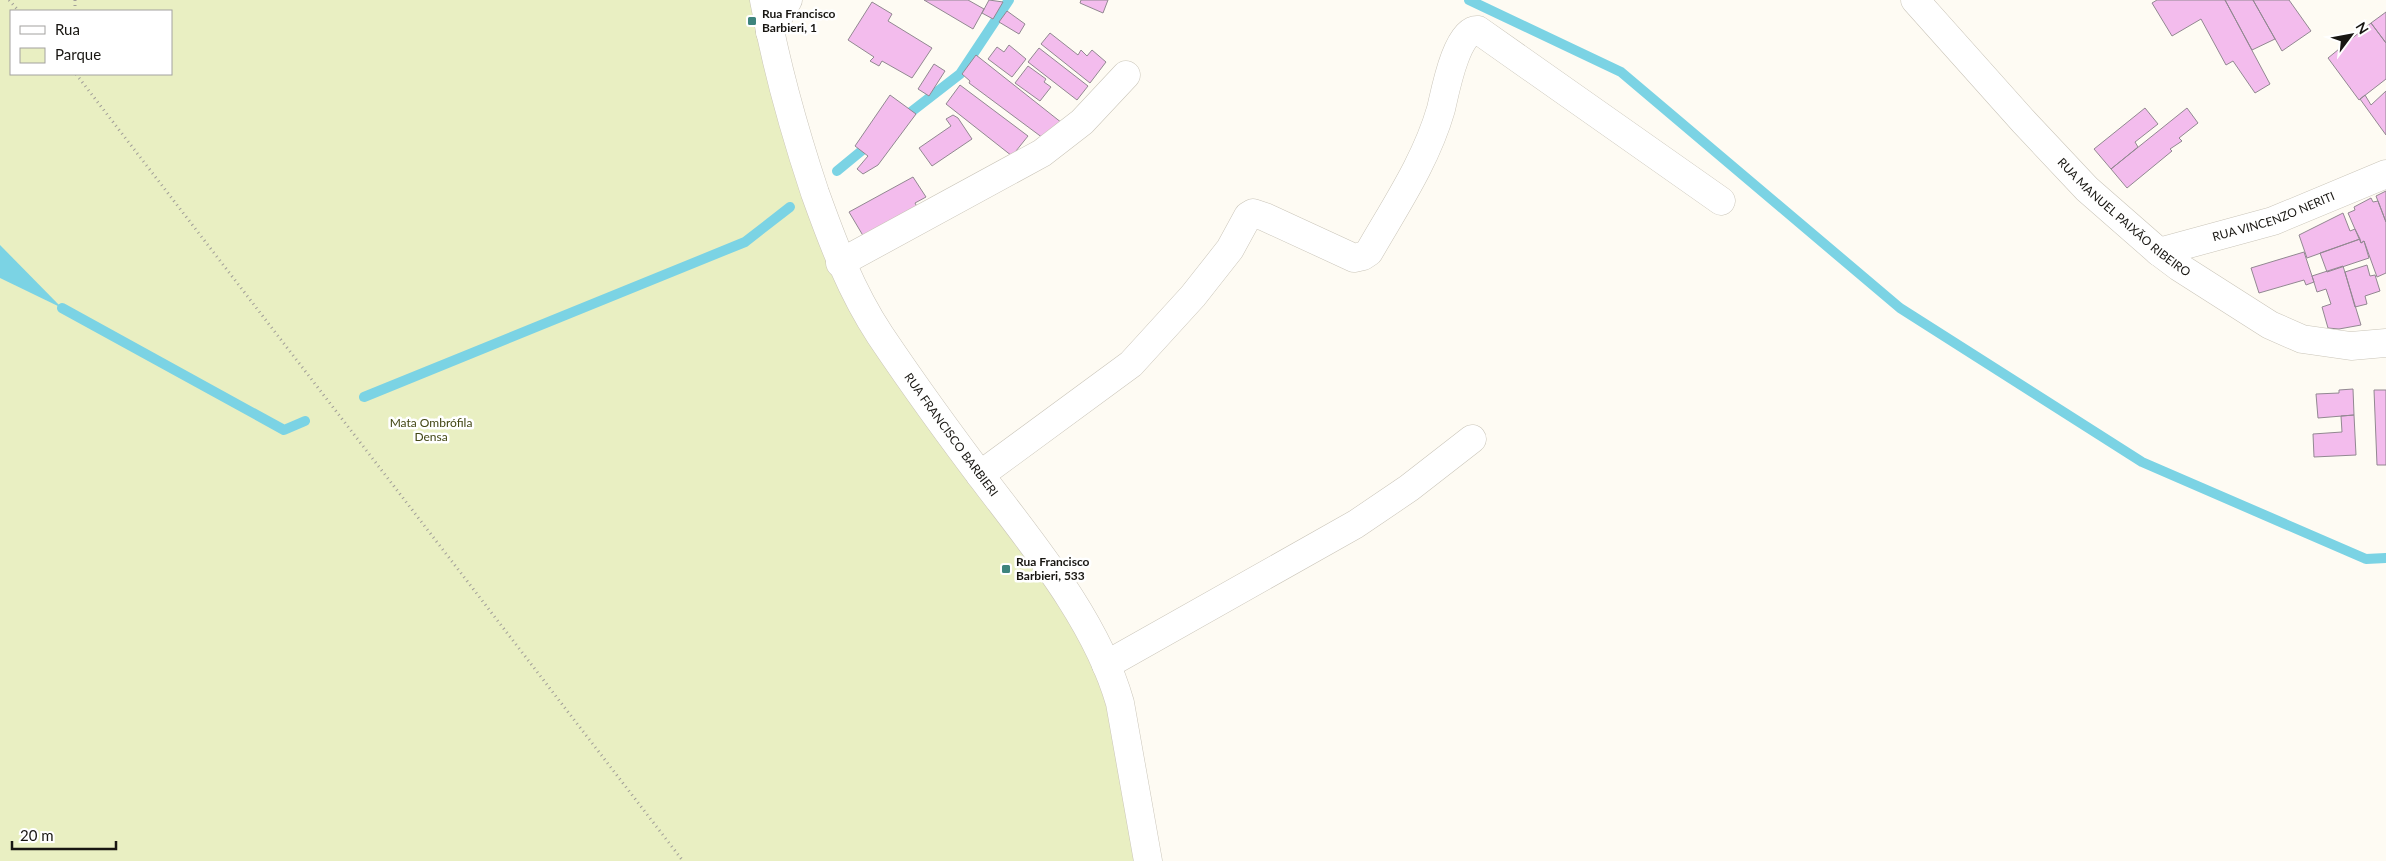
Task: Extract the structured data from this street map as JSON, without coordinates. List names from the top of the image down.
{
  "streets": {
    "street": ["RUA MANUEL PAIXÃO RIBEIRO", "RUA VINCENZO NERITI", "RUA FRANCISCO BARBIERI"]
  },
  "crossings": [
    ["RUA MANUEL PAIXÃO RIBEIRO", "RUA VINCENZO NERITI"]
  ],
  "parks": ["Mata Ombrófila Densa"],
  "places": {
    "transit": ["Rua Francisco Barbieri, 1", "Rua Francisco Barbieri, 533"]
  },
  "legend": ["Rua", "Parque"],
  "scale_bar": "20 m",
  "north": "top right"
}
